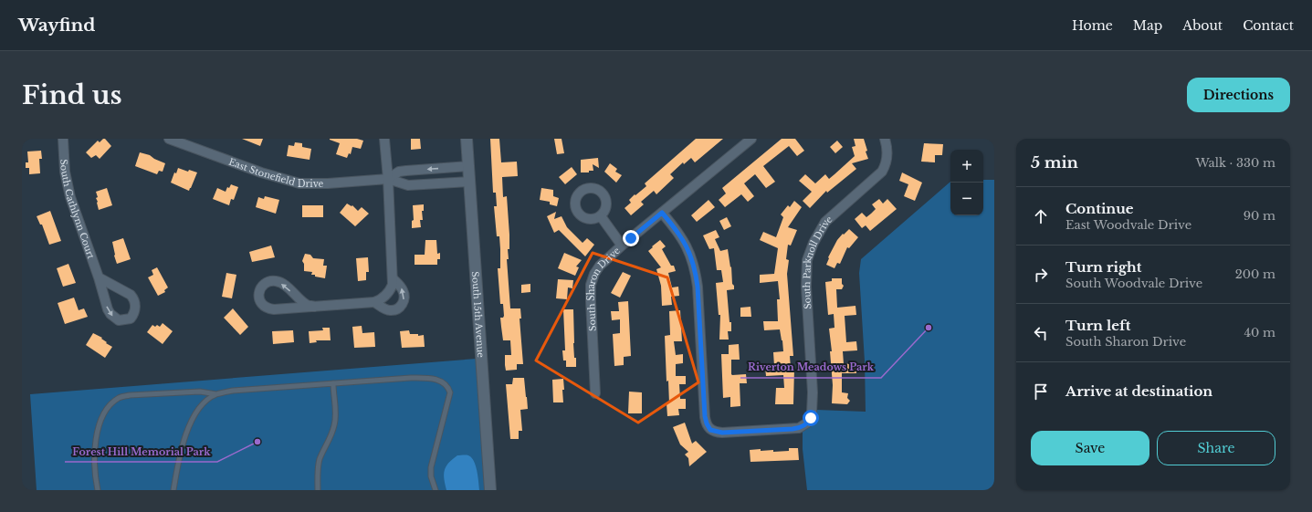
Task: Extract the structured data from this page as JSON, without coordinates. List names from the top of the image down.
{
  "streets": {
    "street": [
      "East Stonefield Drive",
      "South Cathlynn Court",
      "South Parknoll Drive",
      "South Sharon Drive",
      "South 15th Avenue"
    ]
  },
  "crossings": [
    ["East Stonefield Drive", "South 15th Avenue"],
    ["South Parknoll Drive", "South Sharon Drive"]
  ],
  "places": ["Riverton Meadows Park", "Forest Hill Memorial Park"],
  "page": {
    "header": "Wayfind",
    "nav": [
      "Home",
      "Map",
      "About",
      "Contact"
    ],
    "buttons": [
      "Directions",
      ["Save", "Share"]
    ],
    "title": "Find us",
    "heading": ["5 min", "Walk · 330 m"],
    "map_buttons": ["+", "−"],
    "list": [
      ["Continue", "East Woodvale Drive", "90 m"],
      ["Turn right", "South Woodvale Drive", "200 m"],
      ["Turn left", "South Sharon Drive", "40 m"],
      "Arrive at destination"
    ]
  }
}
